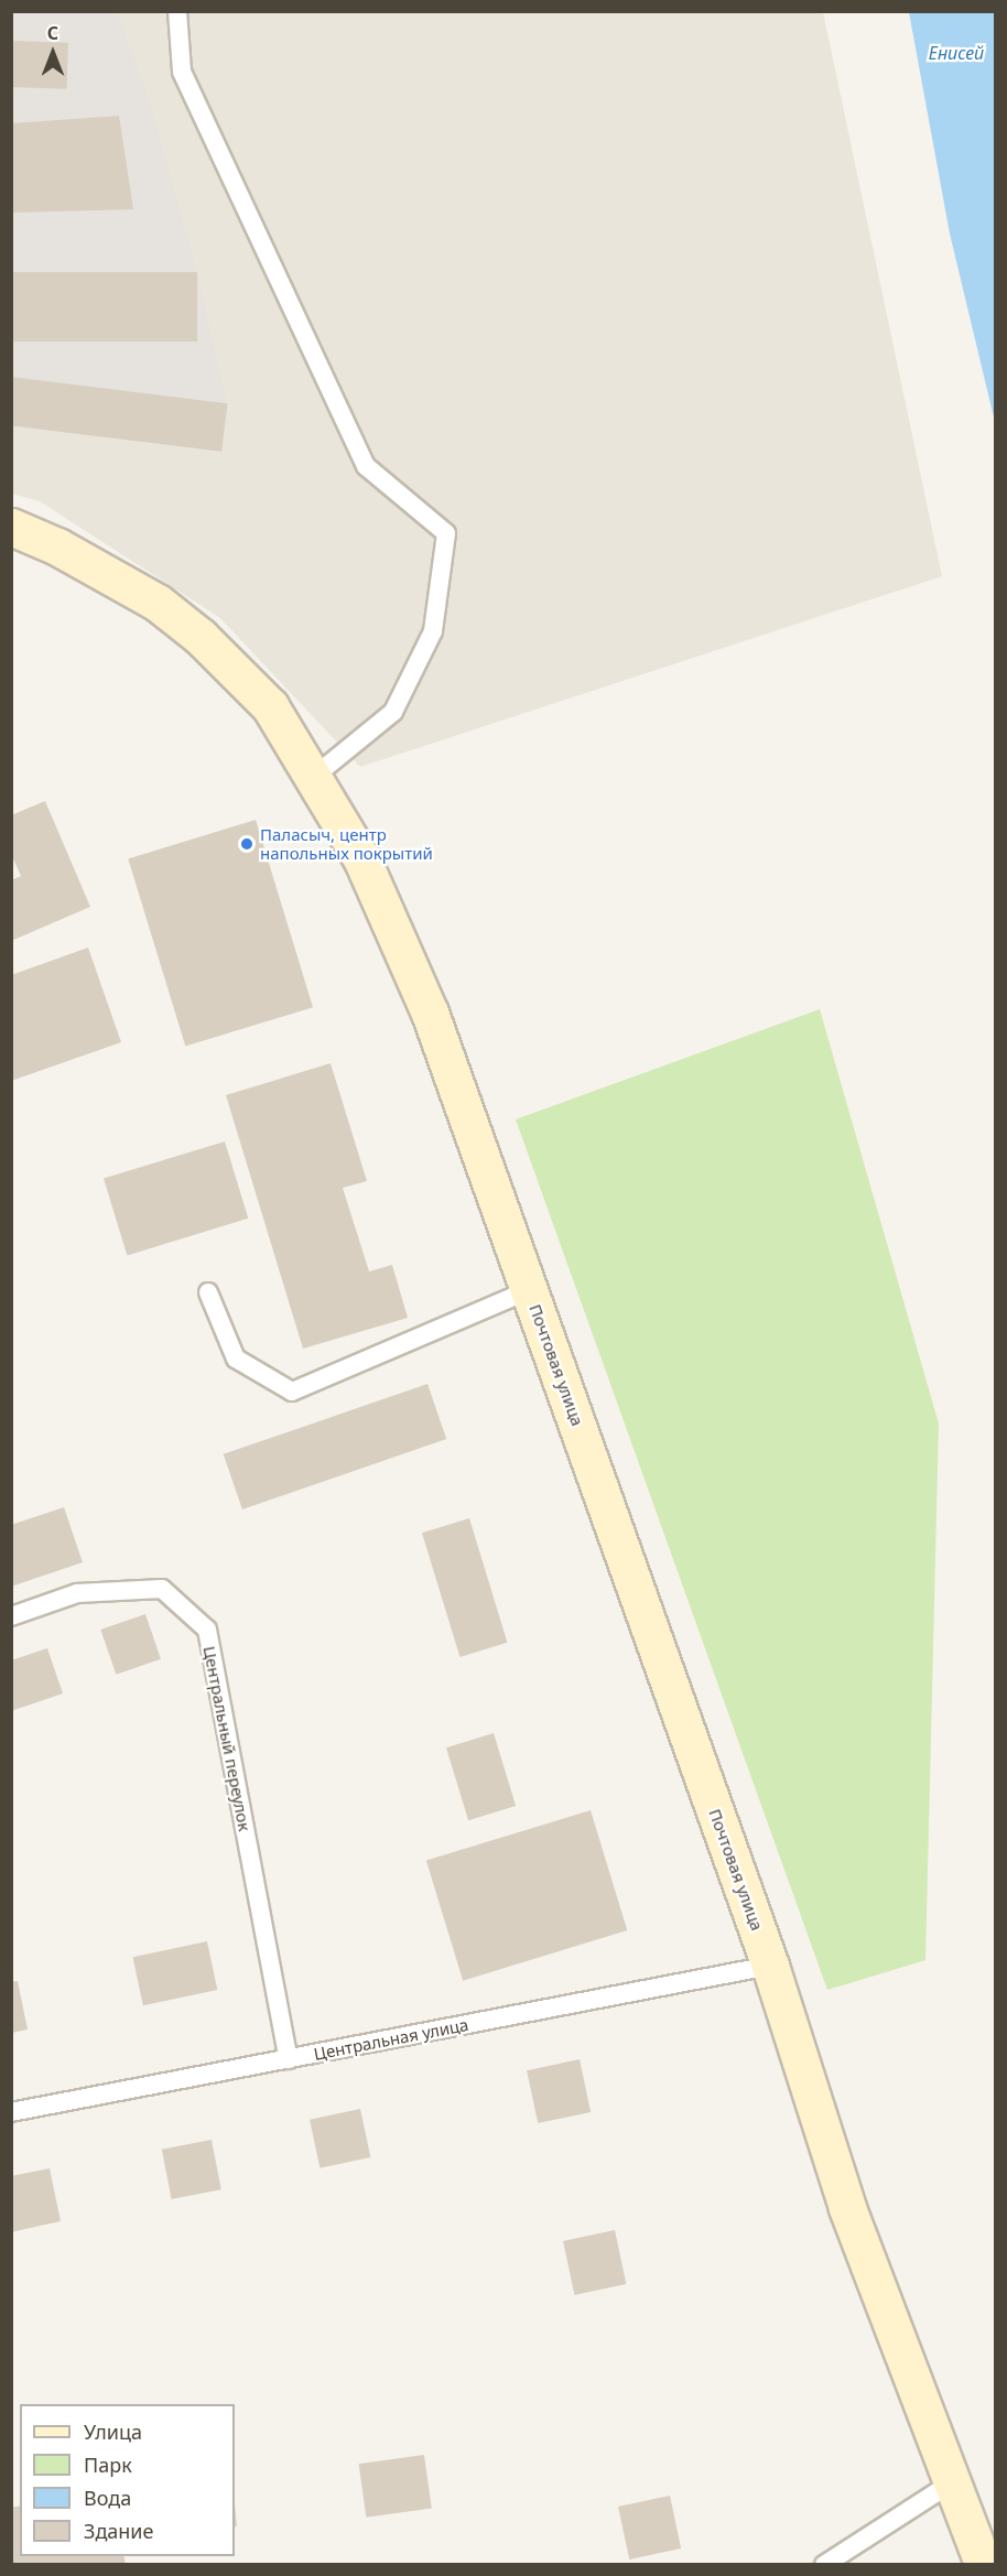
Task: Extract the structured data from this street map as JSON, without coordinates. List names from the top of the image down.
{
  "streets": {
    "main road": ["Почтовая улица"],
    "lane": ["Центральный переулок", "Центральная улица"]
  },
  "crossings": [
    ["Почтовая улица", "Центральная улица"],
    ["Центральный переулок", "Центральная улица"]
  ],
  "water": ["Енисей"],
  "places": ["Паласыч, центр напольных покрытий"],
  "legend": [
    "Улица",
    "Парк",
    "Вода",
    "Здание"
  ],
  "north": "top"
}
